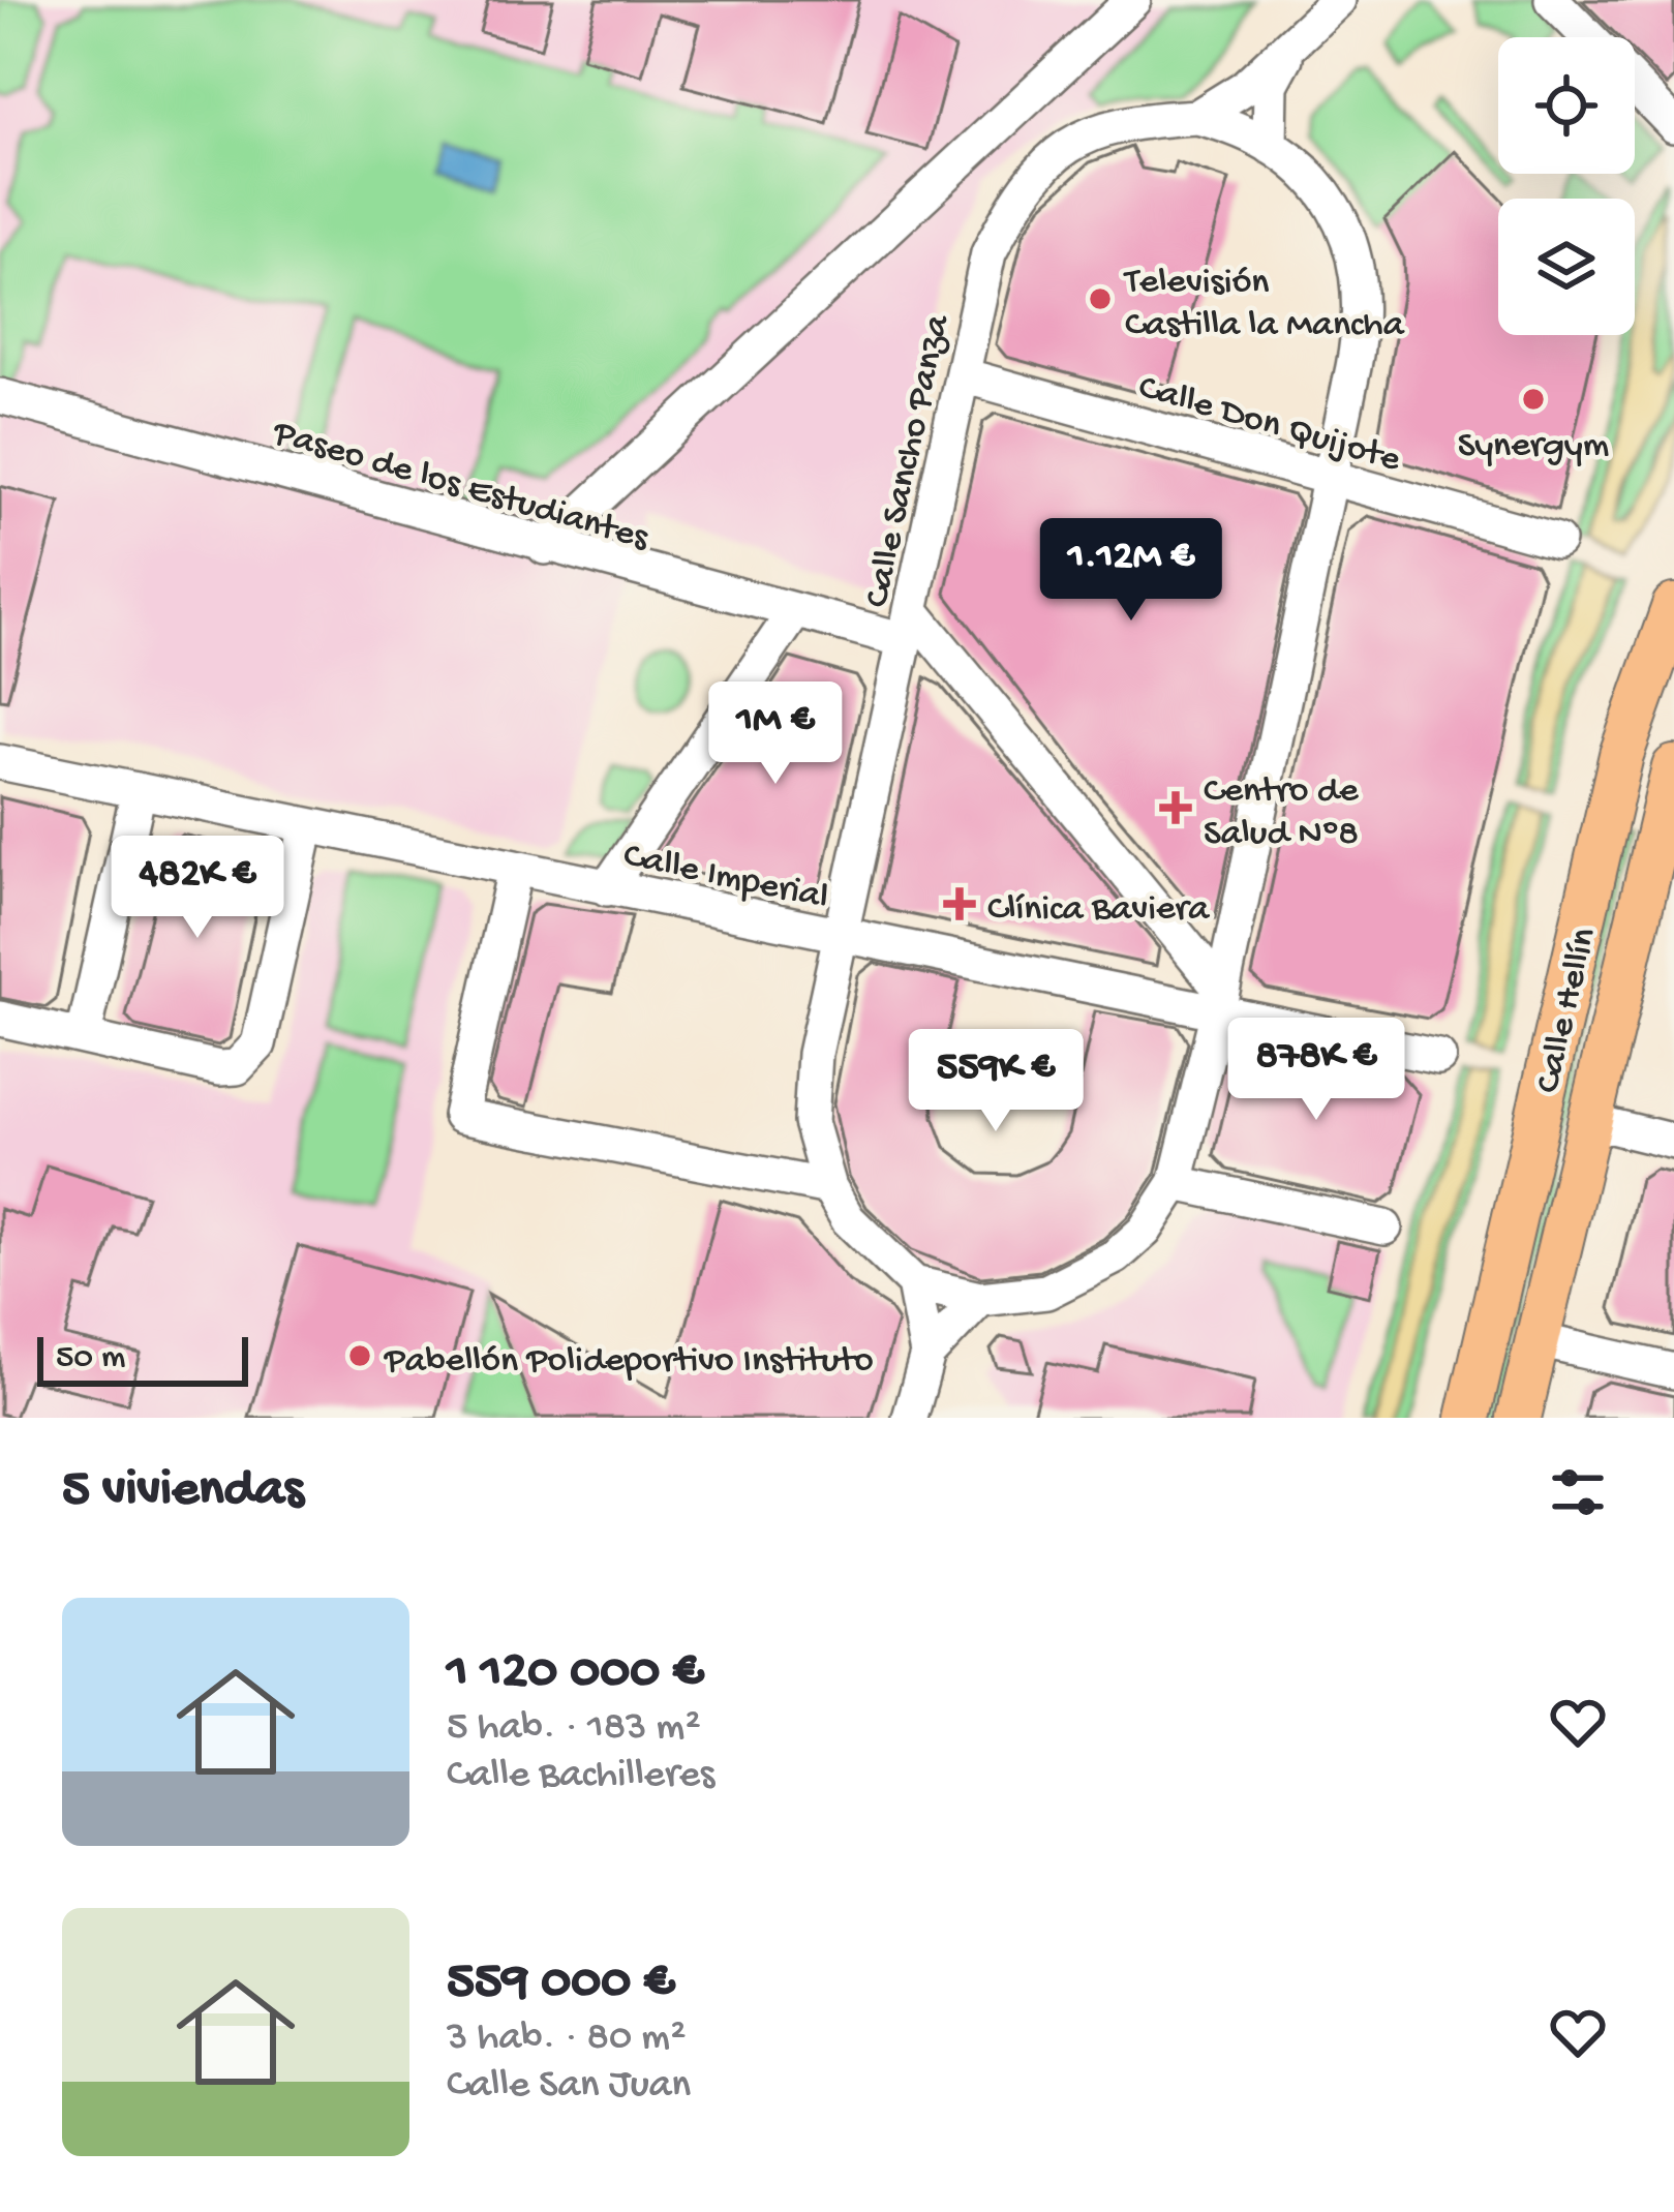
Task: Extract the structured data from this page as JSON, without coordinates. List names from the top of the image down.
{
  "streets": {
    "main road": ["Calle Hellín"],
    "street": [
      "Calle Don Quijote",
      "Calle Sancho Panza",
      "Paseo de los Estudiantes",
      "Calle Imperial"
    ]
  },
  "crossings": [
    ["Calle Don Quijote", "Calle Sancho Panza"],
    ["Calle Sancho Panza", "Paseo de los Estudiantes"],
    ["Calle Sancho Panza", "Calle Imperial"]
  ],
  "places": {
    "other": ["Televisión Castilla la Mancha", "Synergym", "Pabellón Polideportivo Instituto"],
    "health": ["Centro de Salud Nº8", "Clínica Baviera"]
  },
  "scale_bar": "50 m",
  "page": {
    "price": [
      "1.12M €",
      "1M €",
      "482K €",
      "878K €",
      "559K €"
    ],
    "scale": "50 m",
    "heading": "5 viviendas",
    "list": [
      {
        "name": "1 120 000 €",
        "note": "5 hab. · 183 m² · Calle Bachilleres"
      },
      {
        "name": "559 000 €",
        "note": "3 hab. · 80 m² · Calle San Juan"
      }
    ]
  }
}
